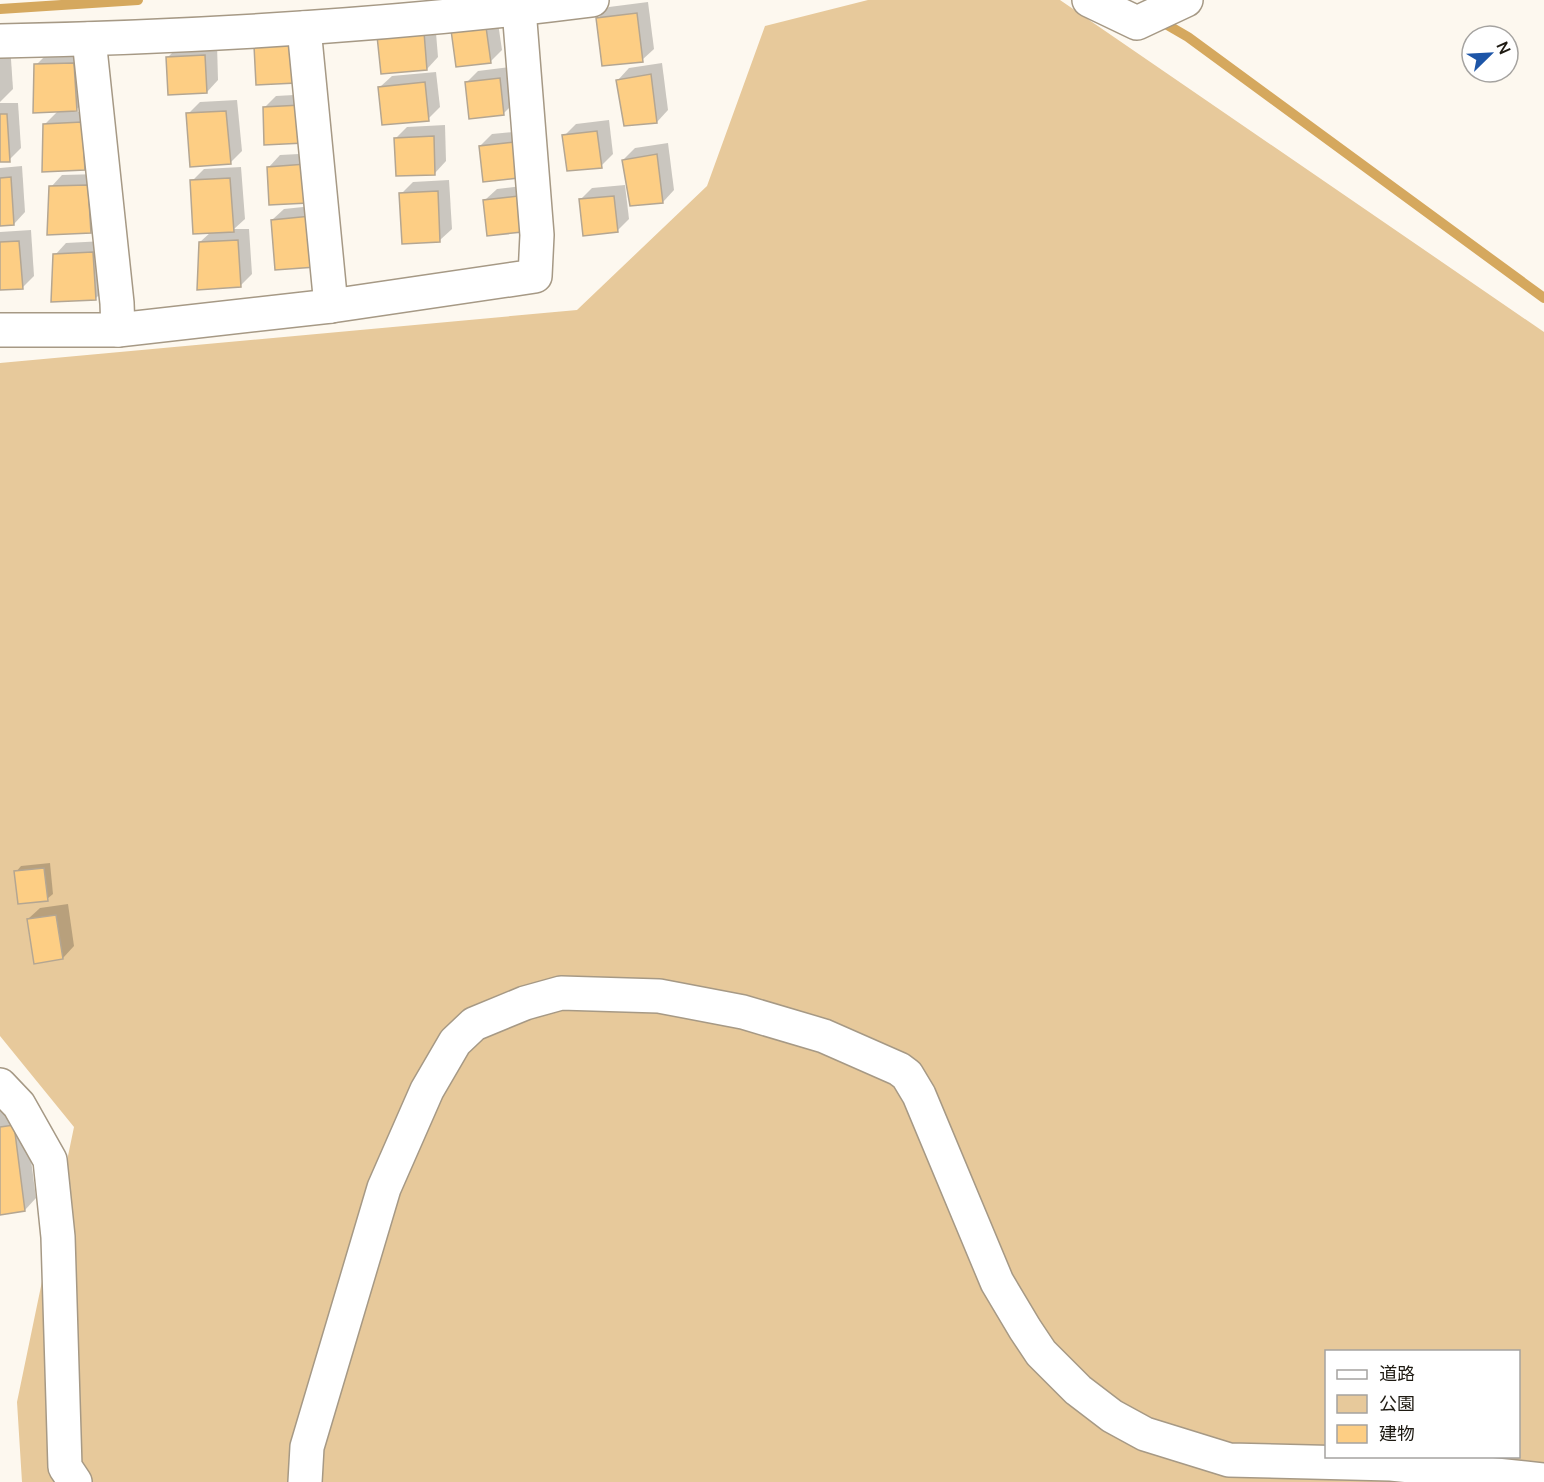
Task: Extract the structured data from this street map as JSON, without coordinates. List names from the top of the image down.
{
  "legend": ["道路", "公園", "建物"],
  "north": "top right"
}
